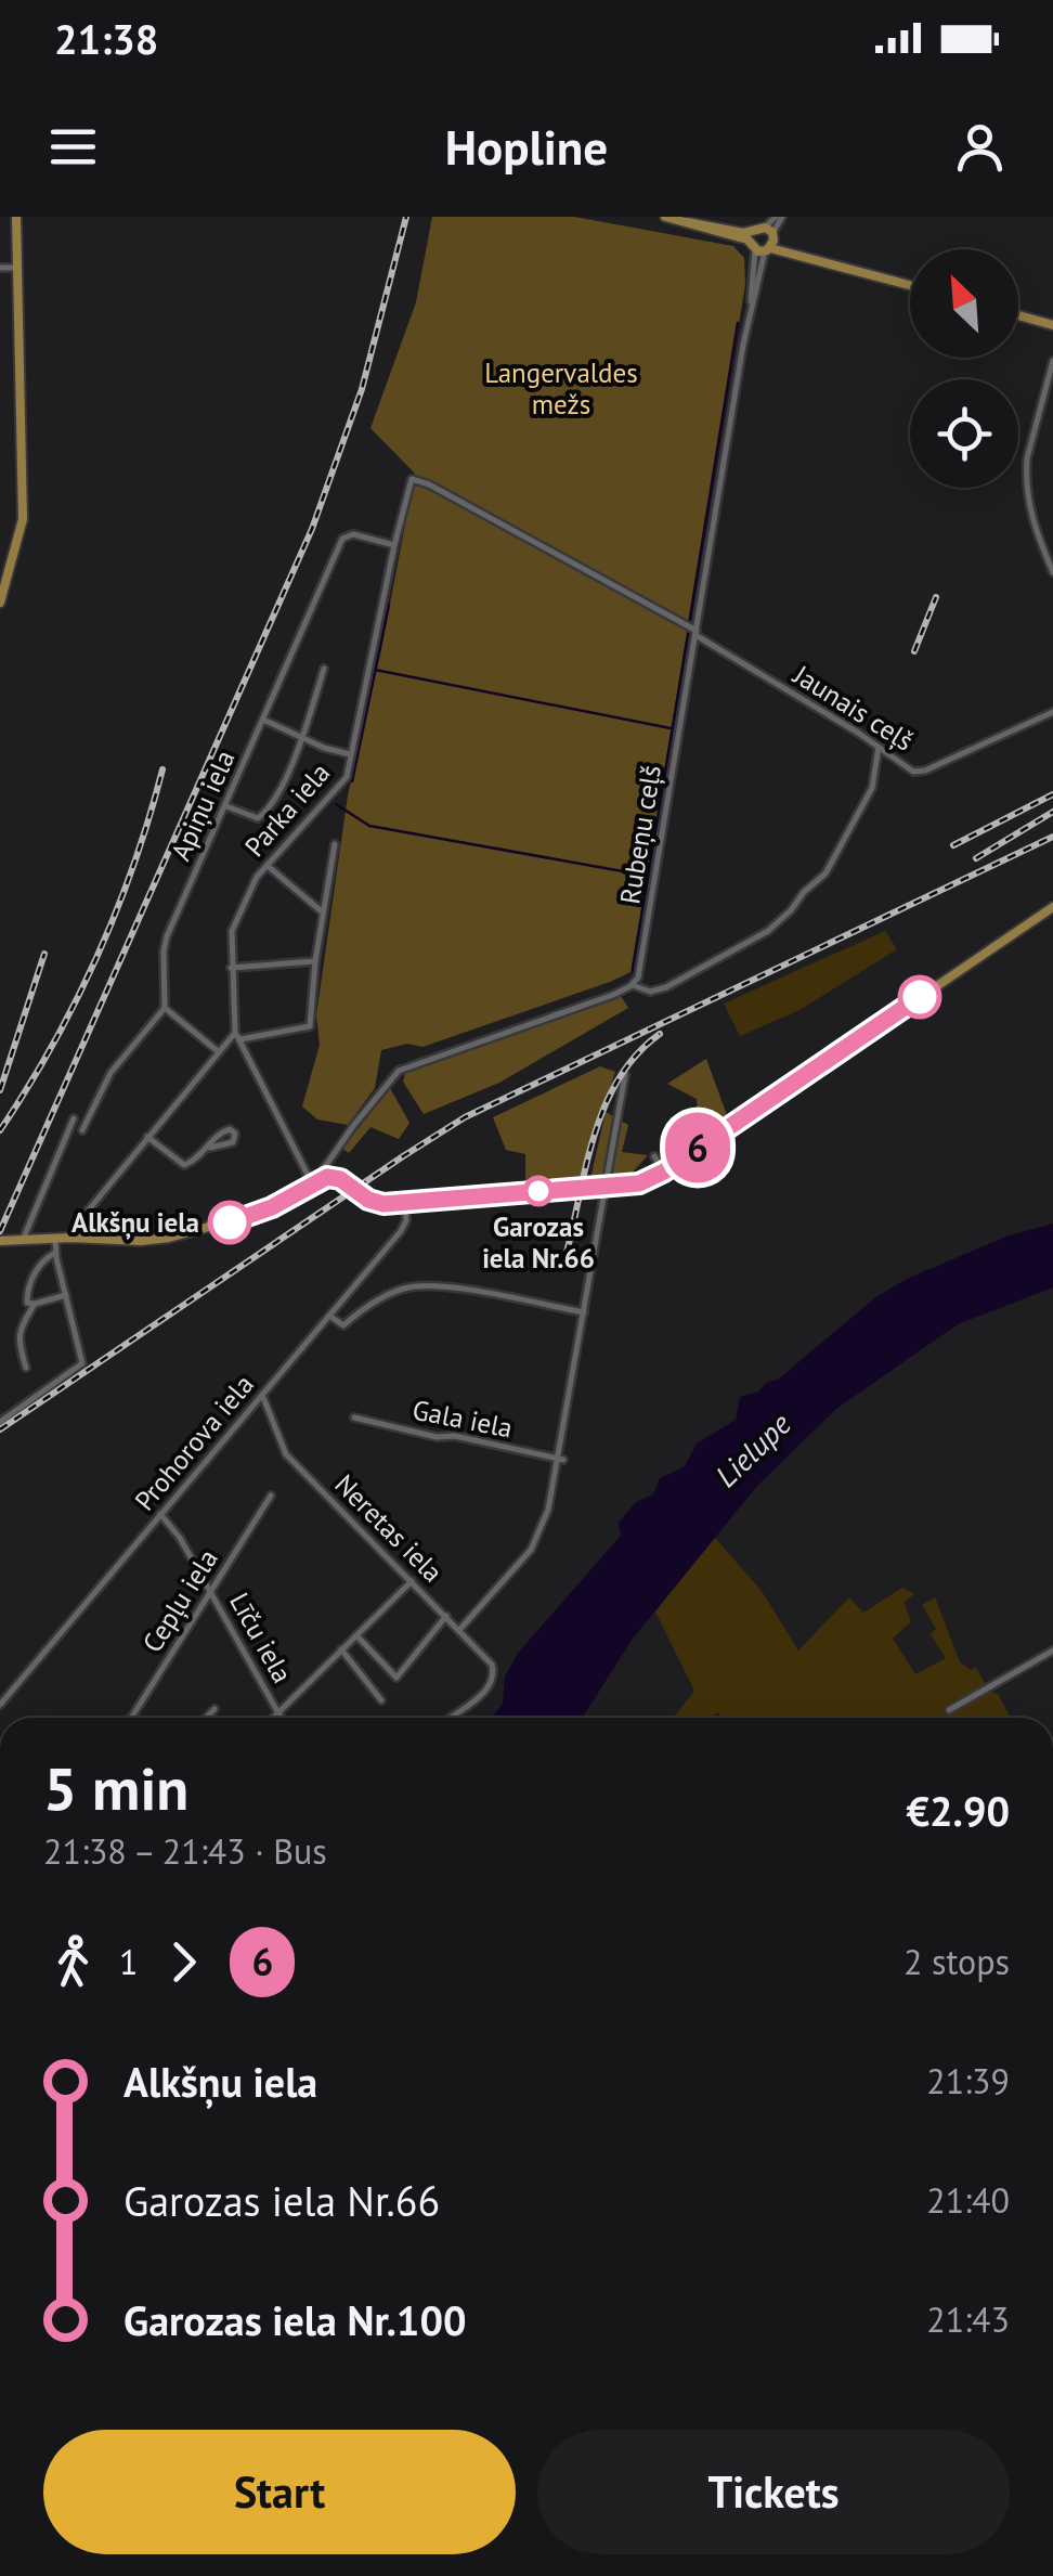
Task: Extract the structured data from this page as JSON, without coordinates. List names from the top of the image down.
{
  "streets": {
    "street": [
      "Jaunais ceļš",
      "Apiņu iela",
      "Parka iela",
      "Rubeņu ceļš",
      "Gala iela",
      "Prohorova iela",
      "Neretas iela",
      "Cepļu iela",
      "Līču iela"
    ]
  },
  "crossings": [
    ["Jaunais ceļš", "Parka iela"],
    ["Jaunais ceļš", "Rubeņu ceļš"],
    ["Apiņu iela", "Parka iela"],
    ["Prohorova iela", "Neretas iela"],
    ["Prohorova iela", "Līču iela"],
    ["Cepļu iela", "Līču iela"]
  ],
  "water": ["Lielupe"],
  "parks": ["Langervaldes mežs"],
  "places": ["Garozas iela Nr.66", "Alkšņu iela"],
  "lines": ["bus line 6"],
  "north": "top left",
  "page": {
    "status": "21:38",
    "header": "Hopline",
    "on_map": "6",
    "heading": ["5 min", "21:38 – 21:43 · Bus", "€2.90"],
    "legs": ["1", "6", "2 stops"],
    "list": [
      {
        "name": "Alkšņu iela",
        "value": "21:39"
      },
      {
        "name": "Garozas iela Nr.66",
        "value": "21:40"
      },
      {
        "name": "Garozas iela Nr.100",
        "value": "21:43"
      }
    ],
    "buttons": ["Start", "Tickets"]
  }
}
